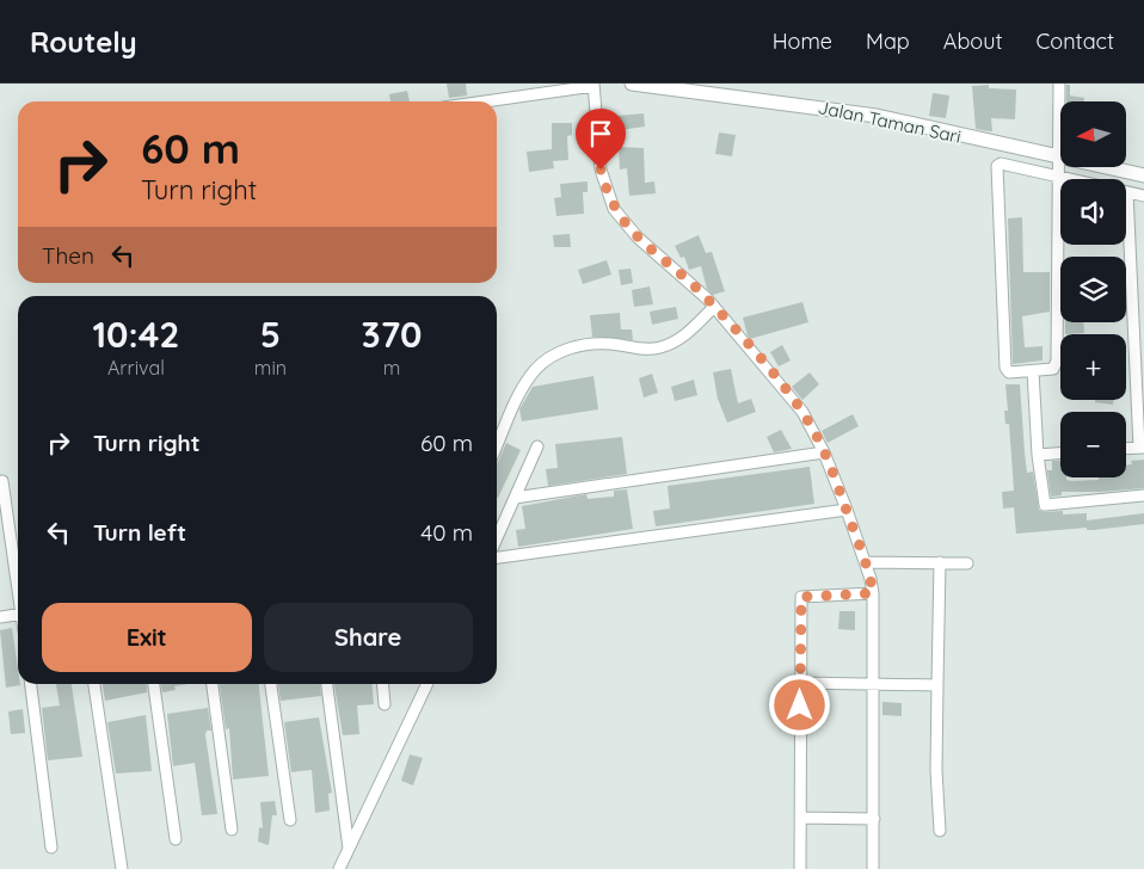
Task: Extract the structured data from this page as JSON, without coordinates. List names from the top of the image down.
{
  "streets": {
    "street": ["Jalan Taman Sari"]
  },
  "north": "left",
  "page": {
    "header": "Routely",
    "nav": [
      "Home",
      "Map",
      "About",
      "Contact"
    ],
    "map_buttons": ["+", "−"],
    "turn": ["60 m", "Turn right"],
    "then": "Then",
    "eta": [
      "10:42",
      "Arrival",
      "5",
      "min",
      "370",
      "m"
    ],
    "list": [
      {
        "name": "Turn right",
        "value": "60 m"
      },
      {
        "name": "Turn left",
        "value": "40 m"
      }
    ],
    "buttons": ["Exit", "Share"]
  }
}
